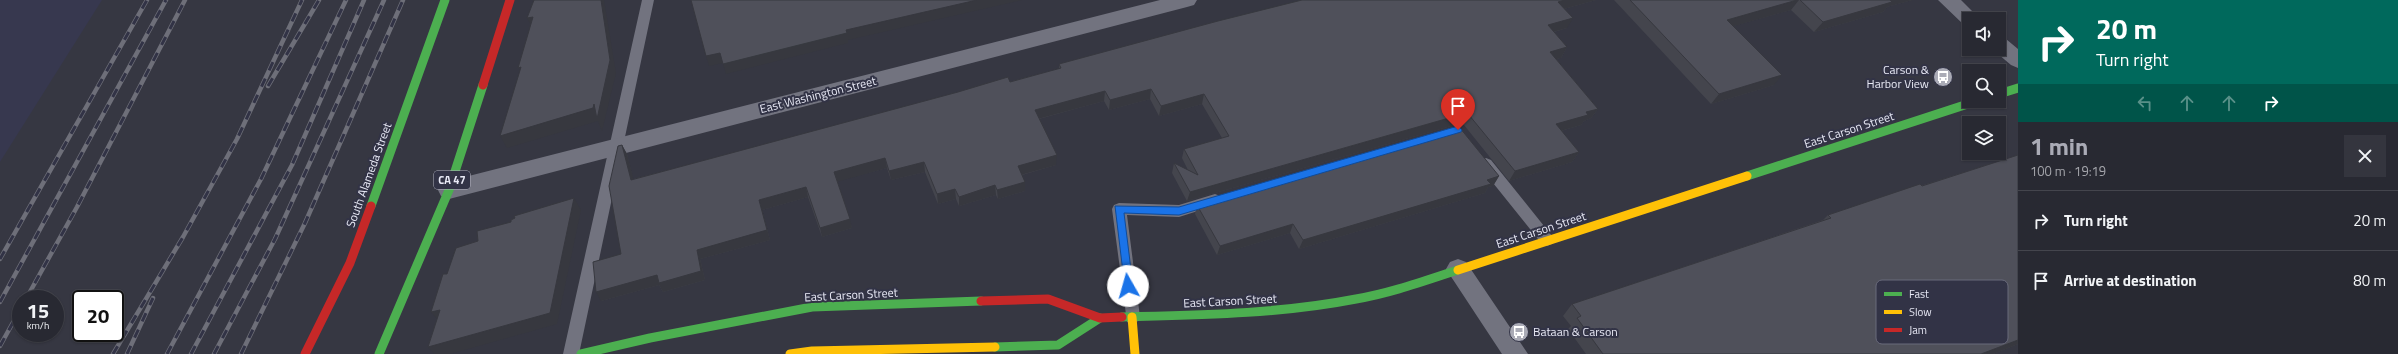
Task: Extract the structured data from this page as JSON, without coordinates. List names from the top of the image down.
{
  "streets": {
    "main road": ["East Carson Street", "South Alameda Street", "CA 47"],
    "street": ["East Washington Street"]
  },
  "crossings": [
    ["East Washington Street", "CA 47"]
  ],
  "places": {
    "bus stop": ["Carson & Harbor View", "Bataan & Carson"]
  },
  "legend": ["Fast", "Slow", "Jam"],
  "page": {
    "turn": ["20 m", "Turn right"],
    "heading": ["1 min", "100 m · 19:19"],
    "list": [
      {
        "name": "Turn right",
        "value": "20 m"
      },
      {
        "name": "Arrive at destination",
        "value": "80 m"
      }
    ],
    "speed": "15 km/h",
    "limit": "20"
  }
}
